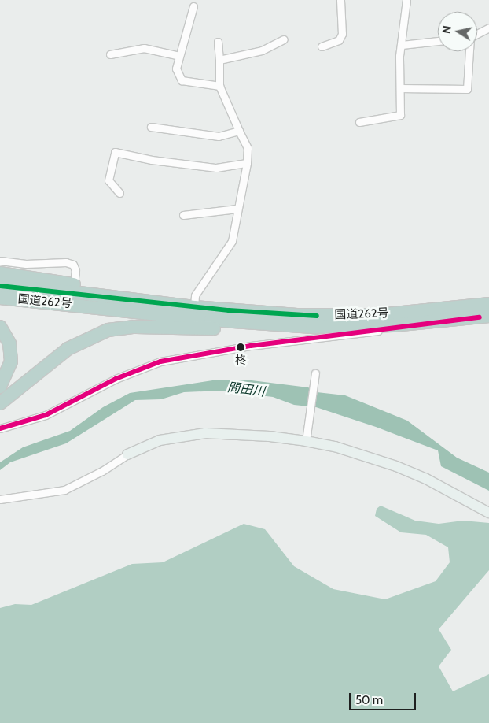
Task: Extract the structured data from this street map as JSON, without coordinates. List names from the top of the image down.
{
  "streets": {
    "highway": ["国道262号"]
  },
  "water": ["問田川"],
  "places": ["柊"],
  "scale_bar": "50 m",
  "north": "left"
}
